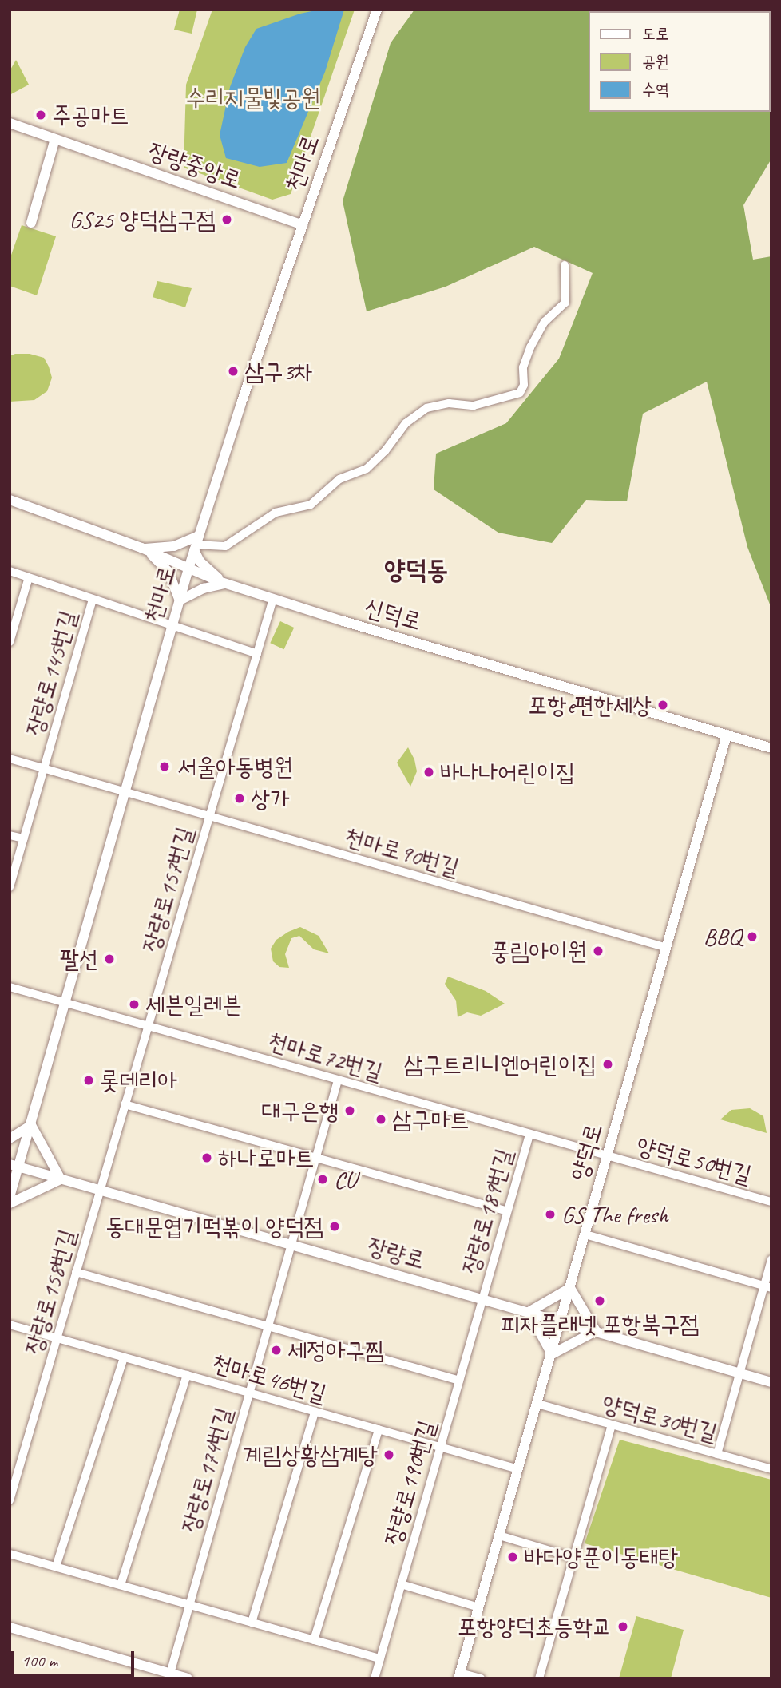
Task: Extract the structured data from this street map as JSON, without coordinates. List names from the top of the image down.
{
  "streets": {
    "street": [
      "천마로",
      "장량중앙로",
      "신덕로",
      "장량로145번길",
      "천마로90번길",
      "장량로157번길",
      "천마로72번길",
      "양덕로",
      "양덕로50번길",
      "장량로189번길",
      "장량로",
      "장량로158번길",
      "천마로46번길",
      "양덕로30번길",
      "장량로174번길",
      "장량로190번길"
    ]
  },
  "crossings": [
    ["천마로", "장량중앙로"],
    ["천마로", "신덕로"],
    ["천마로", "천마로90번길"],
    ["천마로", "천마로72번길"],
    ["천마로", "장량로"],
    ["신덕로", "장량로157번길"],
    ["신덕로", "양덕로"],
    ["장량로145번길", "천마로90번길"],
    ["천마로90번길", "장량로157번길"],
    ["천마로90번길", "양덕로"],
    ["장량로157번길", "천마로72번길"],
    ["장량로157번길", "장량로"],
    ["장량로157번길", "장량로158번길"],
    ["천마로72번길", "양덕로"],
    ["천마로72번길", "양덕로50번길"],
    ["천마로72번길", "장량로189번길"],
    ["천마로72번길", "장량로174번길"],
    ["양덕로", "양덕로50번길"],
    ["양덕로", "장량로"],
    ["양덕로", "천마로46번길"],
    ["양덕로", "양덕로30번길"],
    ["장량로189번길", "장량로"],
    ["장량로189번길", "장량로190번길"],
    ["장량로", "장량로158번길"],
    ["장량로", "장량로174번길"],
    ["장량로", "장량로190번길"],
    ["장량로158번길", "천마로46번길"],
    ["천마로46번길", "장량로174번길"],
    ["천마로46번길", "장량로190번길"]
  ],
  "districts": ["양덕동"],
  "parks": ["수리지물빛공원"],
  "places": [
    "주공마트",
    "GS25 양덕삼구점",
    "삼구3차",
    "포항e편한세상",
    "서울아동병원",
    "바나나어린이집",
    "상가",
    "BBQ",
    "풍림아이원",
    "팔선",
    "세븐일레븐",
    "삼구트리니엔어린이집",
    "롯데리아",
    "대구은행",
    "삼구마트",
    "하나로마트",
    "CU",
    "GS The fresh",
    "동대문엽기떡볶이 양덕점",
    "피자플래넷 포항북구점",
    "세정아구찜",
    "계림상황삼계탕",
    "바다양푼이동태탕",
    "포항양덕초등학교"
  ],
  "legend": ["도로", "공원", "수역"],
  "scale_bar": "100 m"
}
